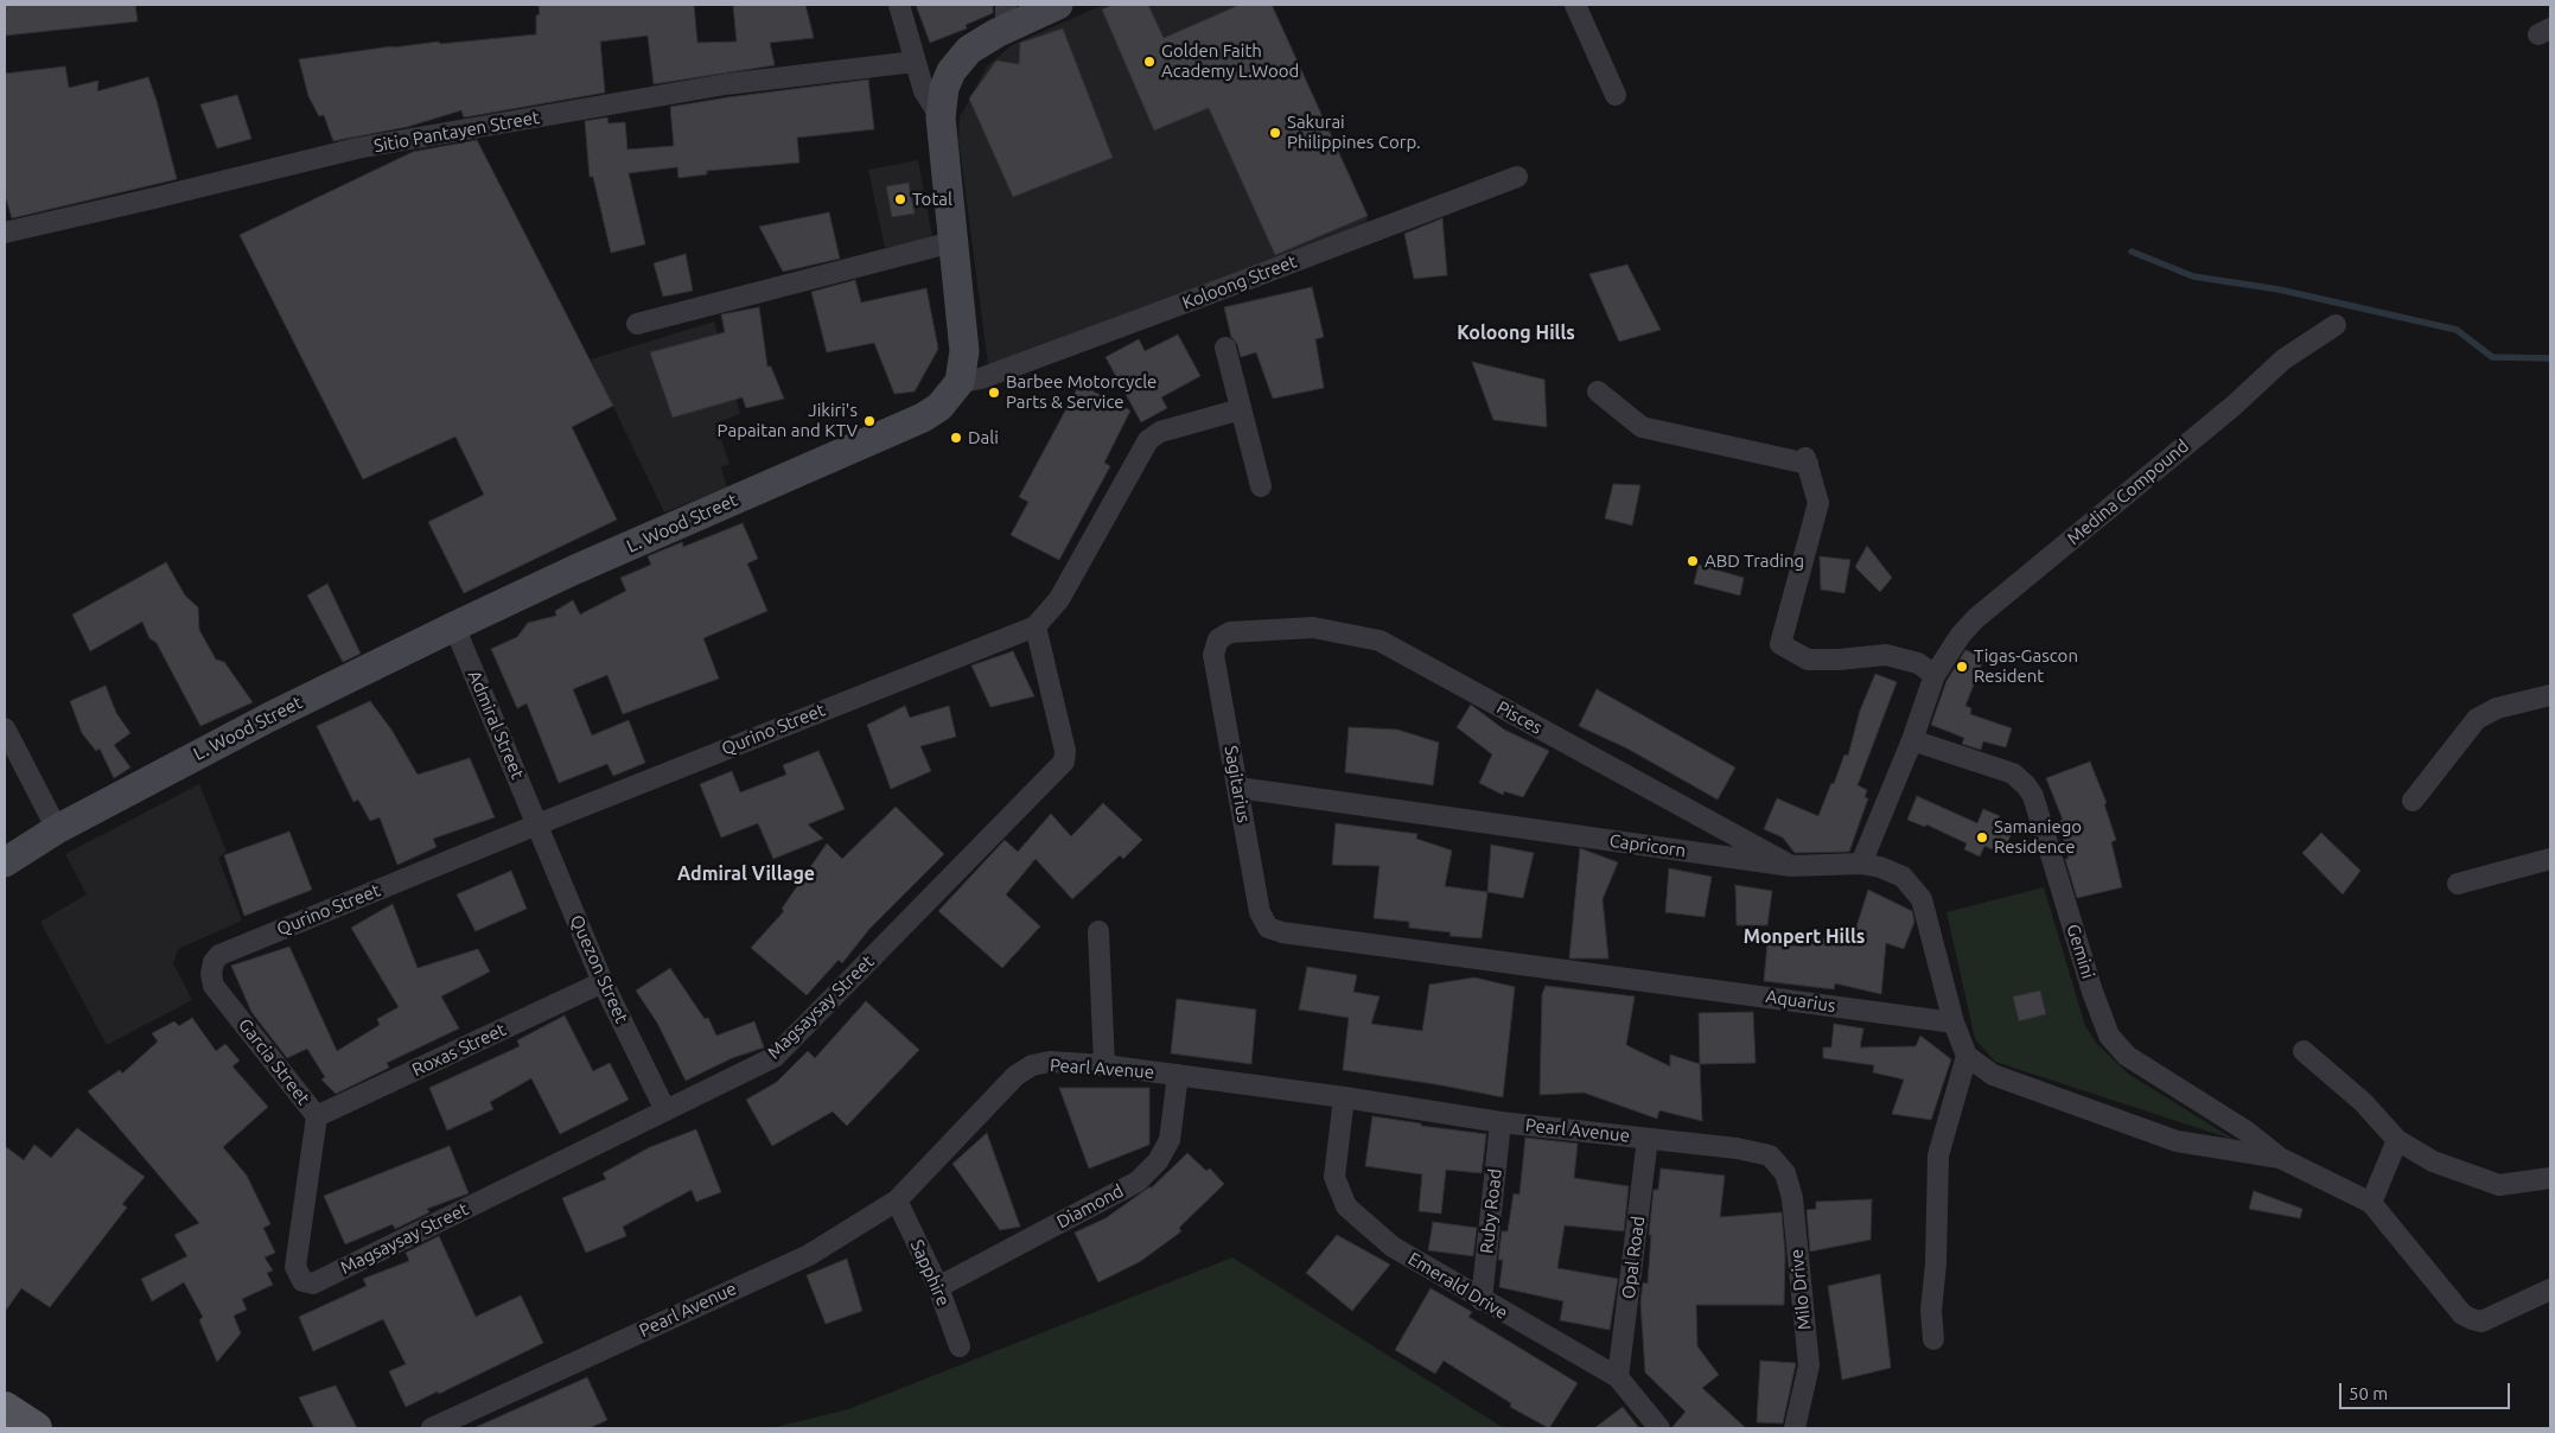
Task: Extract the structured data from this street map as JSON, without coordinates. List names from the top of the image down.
{
  "streets": {
    "main road": ["L. Wood Street"],
    "street": [
      "Sitio Pantayen Street",
      "Koloong Street",
      "Medina Compound",
      "Pisces",
      "Admiral Street",
      "Qurino Street",
      "Sagitarius",
      "Capricorn",
      "Gemini",
      "Quezon Street",
      "Aquarius",
      "Magsaysay Street",
      "Roxas Street",
      "Garcia Street",
      "Pearl Avenue",
      "Diamond",
      "Ruby Road",
      "Opal Road",
      "Sapphire",
      "Emerald Drive",
      "Milo Drive"
    ]
  },
  "crossings": [
    ["Koloong Street", "L. Wood Street"],
    ["L. Wood Street", "Admiral Street"],
    ["Pisces", "Sagitarius"],
    ["Pisces", "Capricorn"],
    ["Admiral Street", "Qurino Street"],
    ["Admiral Street", "Quezon Street"],
    ["Qurino Street", "Quezon Street"],
    ["Qurino Street", "Magsaysay Street"],
    ["Qurino Street", "Garcia Street"],
    ["Sagitarius", "Capricorn"],
    ["Sagitarius", "Aquarius"],
    ["Capricorn", "Aquarius"],
    ["Quezon Street", "Magsaysay Street"],
    ["Quezon Street", "Roxas Street"],
    ["Magsaysay Street", "Garcia Street"],
    ["Roxas Street", "Garcia Street"],
    ["Pearl Avenue", "Diamond"],
    ["Pearl Avenue", "Ruby Road"],
    ["Pearl Avenue", "Opal Road"],
    ["Pearl Avenue", "Sapphire"],
    ["Pearl Avenue", "Emerald Drive"],
    ["Pearl Avenue", "Milo Drive"],
    ["Diamond", "Sapphire"],
    ["Ruby Road", "Emerald Drive"],
    ["Opal Road", "Emerald Drive"]
  ],
  "districts": ["Koloong Hills", "Admiral Village", "Monpert Hills"],
  "places": [
    "Golden Faith Academy L.Wood",
    "Sakurai Philippines Corp.",
    "Total",
    "Barbee Motorcycle Parts & Service",
    "Jikiri's Papaitan and KTV",
    "Dali",
    "ABD Trading",
    "Tigas-Gascon Resident",
    "Samaniego Residence"
  ],
  "scale_bar": "50 m"
}
